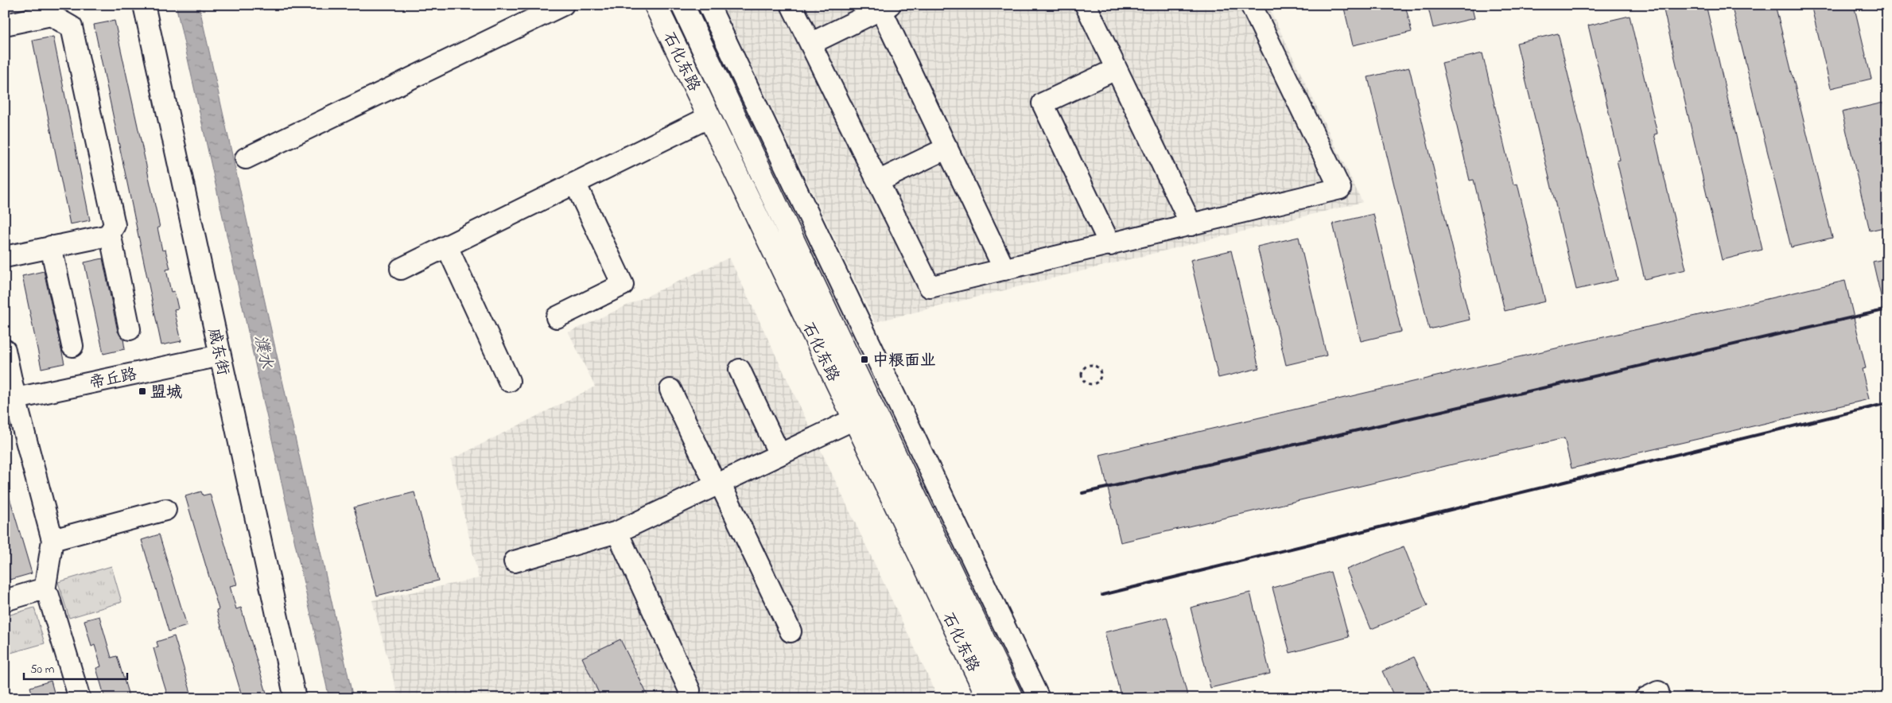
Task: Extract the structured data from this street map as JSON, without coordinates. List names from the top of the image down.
{
  "streets": {
    "main road": ["石化东路"],
    "street": ["戚东街", "帝丘路"]
  },
  "crossings": [
    ["戚东街", "帝丘路"]
  ],
  "water": ["濮水"],
  "places": {
    "transit": ["中粮面业", "盟城"]
  },
  "scale_bar": "50 m"
}
